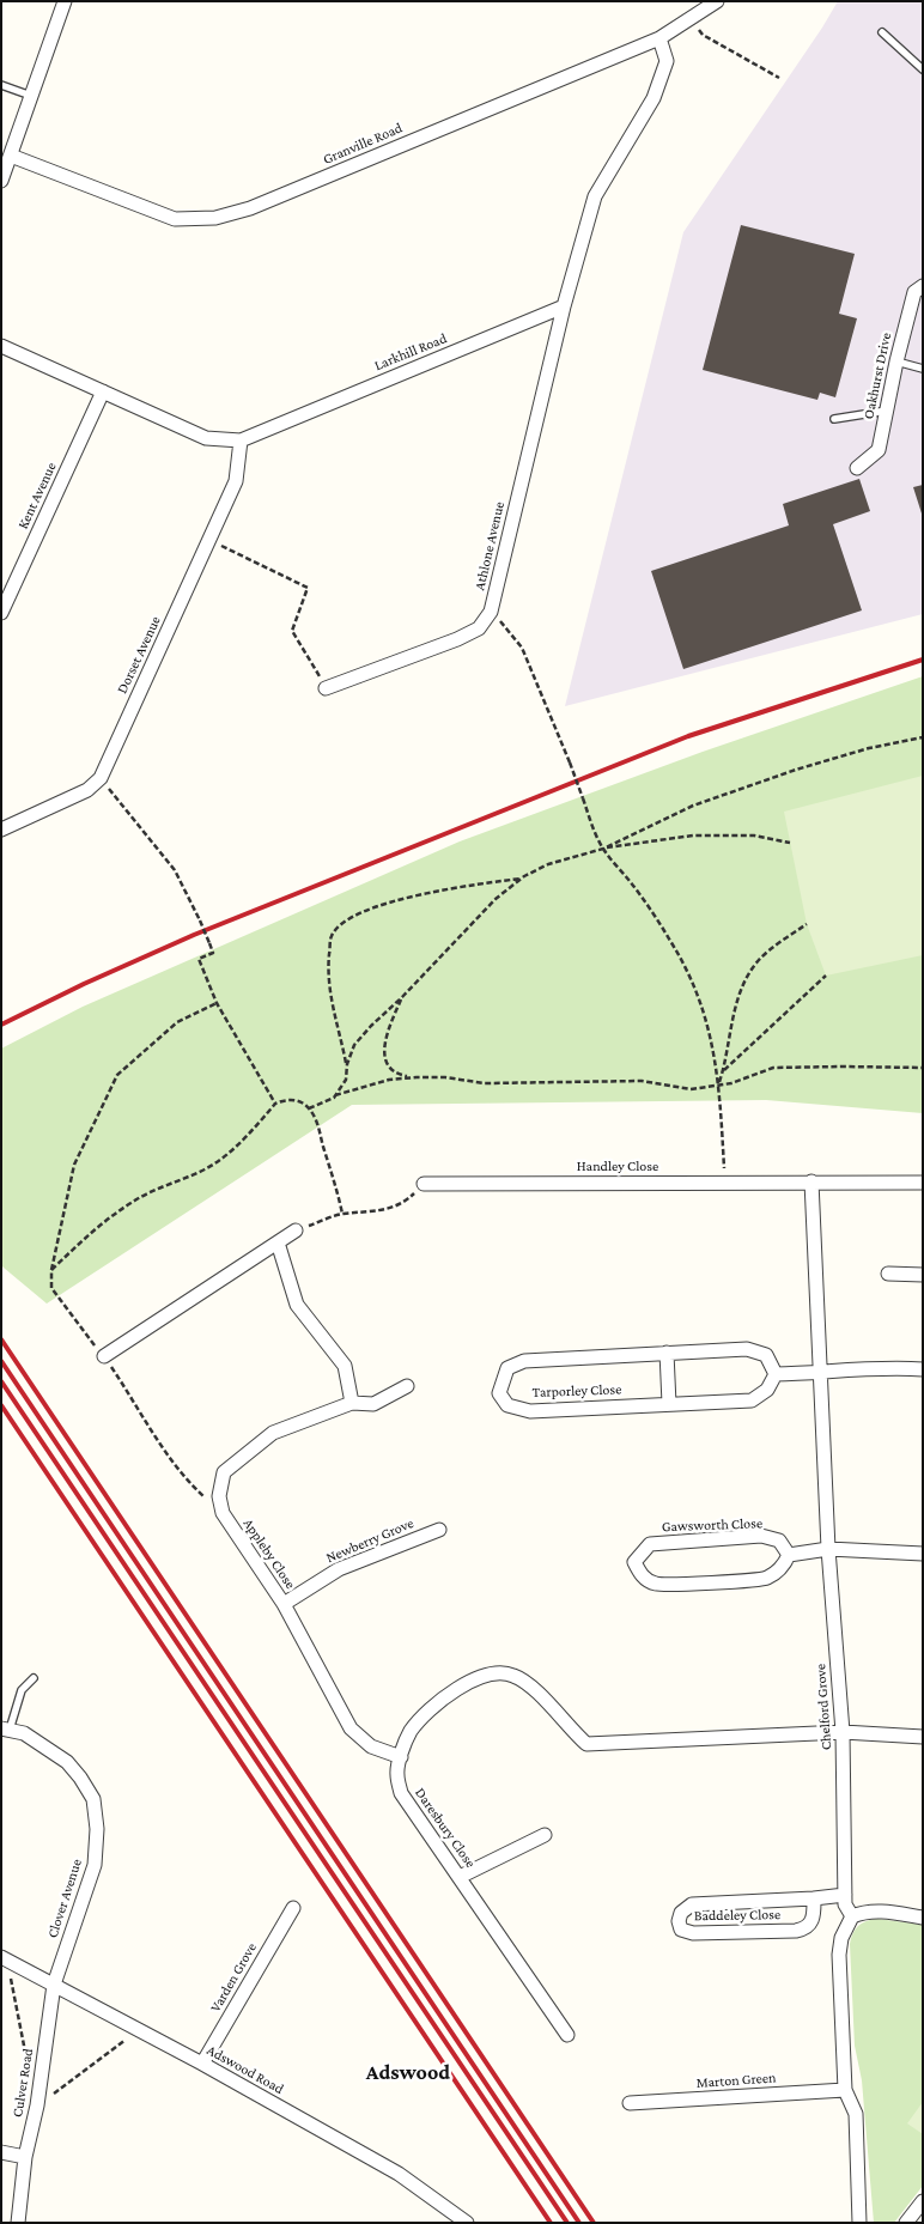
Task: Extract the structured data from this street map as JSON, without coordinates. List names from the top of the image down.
{
  "streets": {
    "street": [
      "Granville Road",
      "Larkhill Road",
      "Oakhurst Drive",
      "Kent Avenue",
      "Athlone Avenue",
      "Dorset Avenue",
      "Handley Close",
      "Tarporley Close",
      "Gawsworth Close",
      "Newberry Grove",
      "Appleby Close",
      "Chelford Grove",
      "Daresbury Close",
      "Clover Avenue",
      "Baddeley Close",
      "Varden Grove",
      "Adswood Road",
      "Marton Green",
      "Culver Road"
    ]
  },
  "crossings": [
    ["Larkhill Road", "Kent Avenue"],
    ["Larkhill Road", "Athlone Avenue"],
    ["Larkhill Road", "Dorset Avenue"],
    ["Handley Close", "Chelford Grove"],
    ["Newberry Grove", "Appleby Close"],
    ["Appleby Close", "Daresbury Close"],
    ["Chelford Grove", "Daresbury Close"],
    ["Chelford Grove", "Baddeley Close"],
    ["Clover Avenue", "Adswood Road"],
    ["Clover Avenue", "Culver Road"],
    ["Varden Grove", "Adswood Road"],
    ["Adswood Road", "Culver Road"]
  ],
  "districts": ["Adswood"]
}
